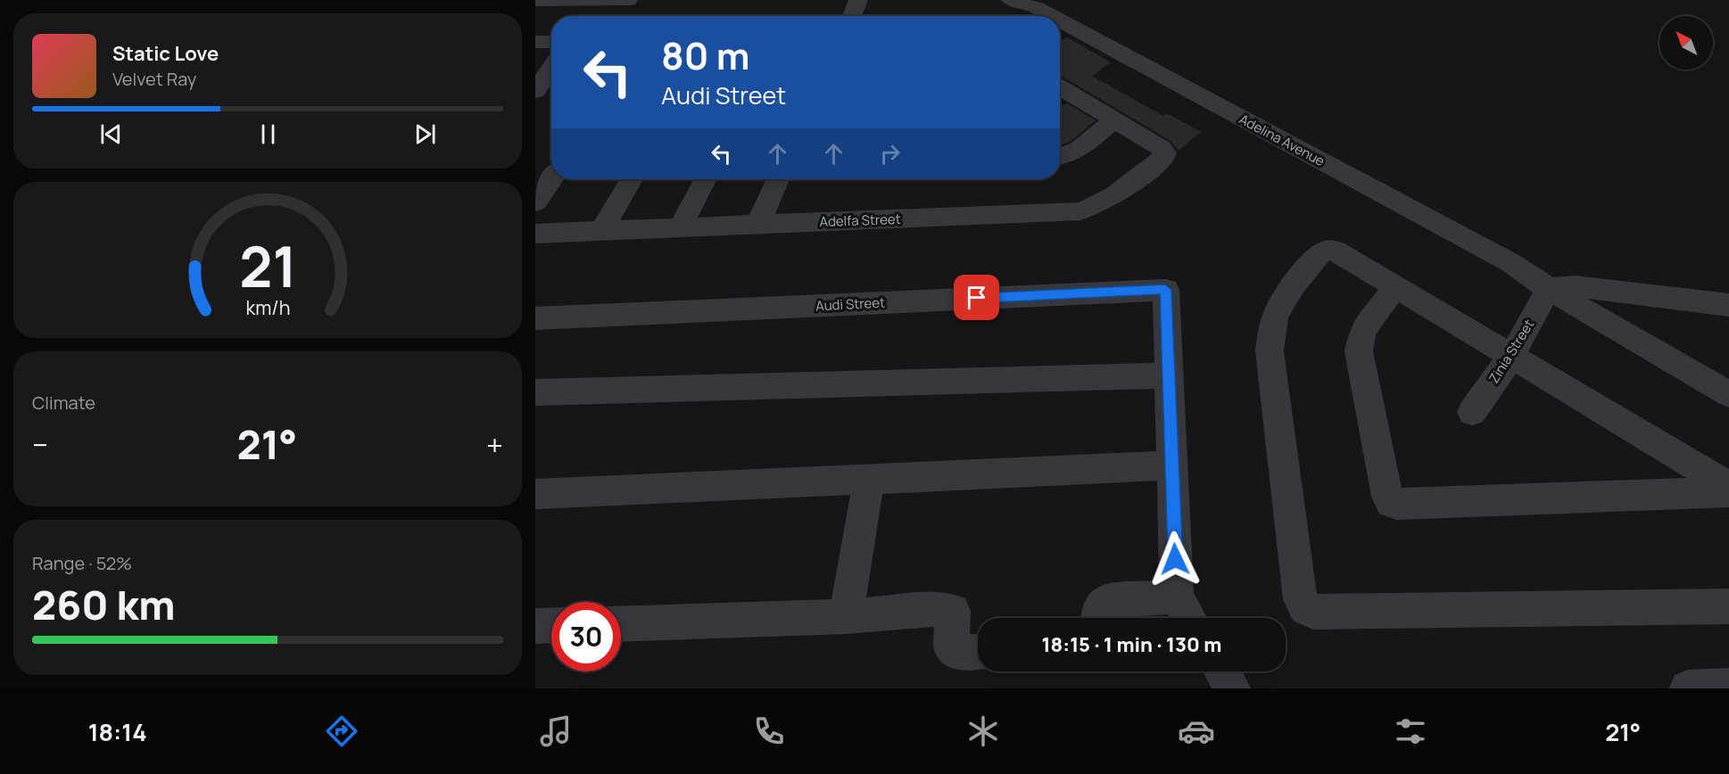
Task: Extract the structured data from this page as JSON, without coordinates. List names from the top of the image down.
{
  "streets": {
    "street": [
      "Adelina Avenue",
      "Adelfa Street",
      "Audi Street",
      "Zinia Street"
    ]
  },
  "crossings": [
    ["Adelina Avenue", "Zinia Street"]
  ],
  "north": "top left",
  "page": {
    "turn": ["80 m", "Audi Street"],
    "song": ["Static Love", "Velvet Ray"],
    "tile": [
      "Climate",
      ["Range · 52%", "260 km"]
    ],
    "heat": ["−", "21°", "+"],
    "limit": "30",
    "trip": "18:15 · 1 min · 130 m",
    "tabs": ["18:14", "21°"],
    "gauge": ["21", "km/h"]
  }
}
